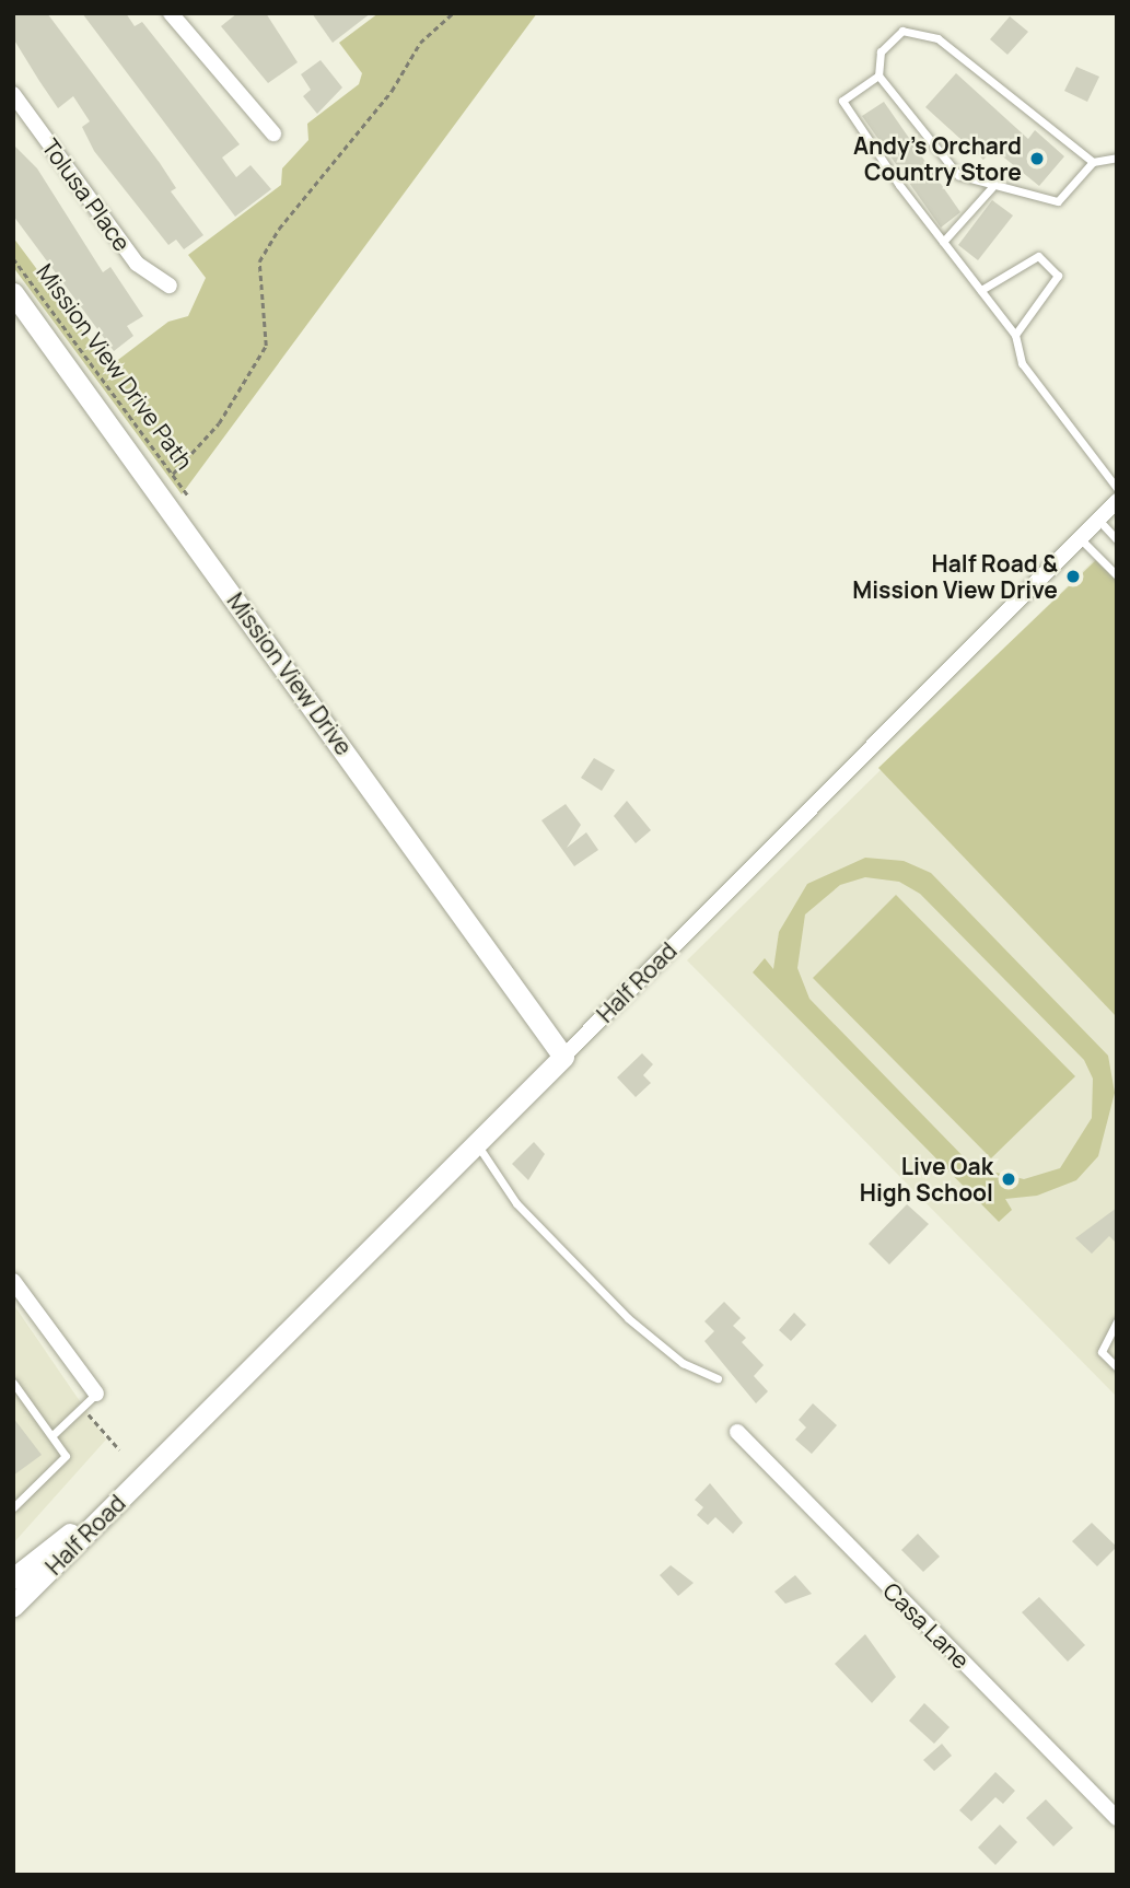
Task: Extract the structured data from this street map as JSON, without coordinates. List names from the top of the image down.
{
  "streets": {
    "street": [
      "Tolusa Place",
      "Mission View Drive",
      "Half Road",
      "Casa Lane"
    ],
    "path": ["Mission View Drive Path"]
  },
  "crossings": [
    ["Mission View Drive", "Half Road"]
  ],
  "places": ["Andy's Orchard Country Store", "Half Road & Mission View Drive", "Live Oak High School"]
}
